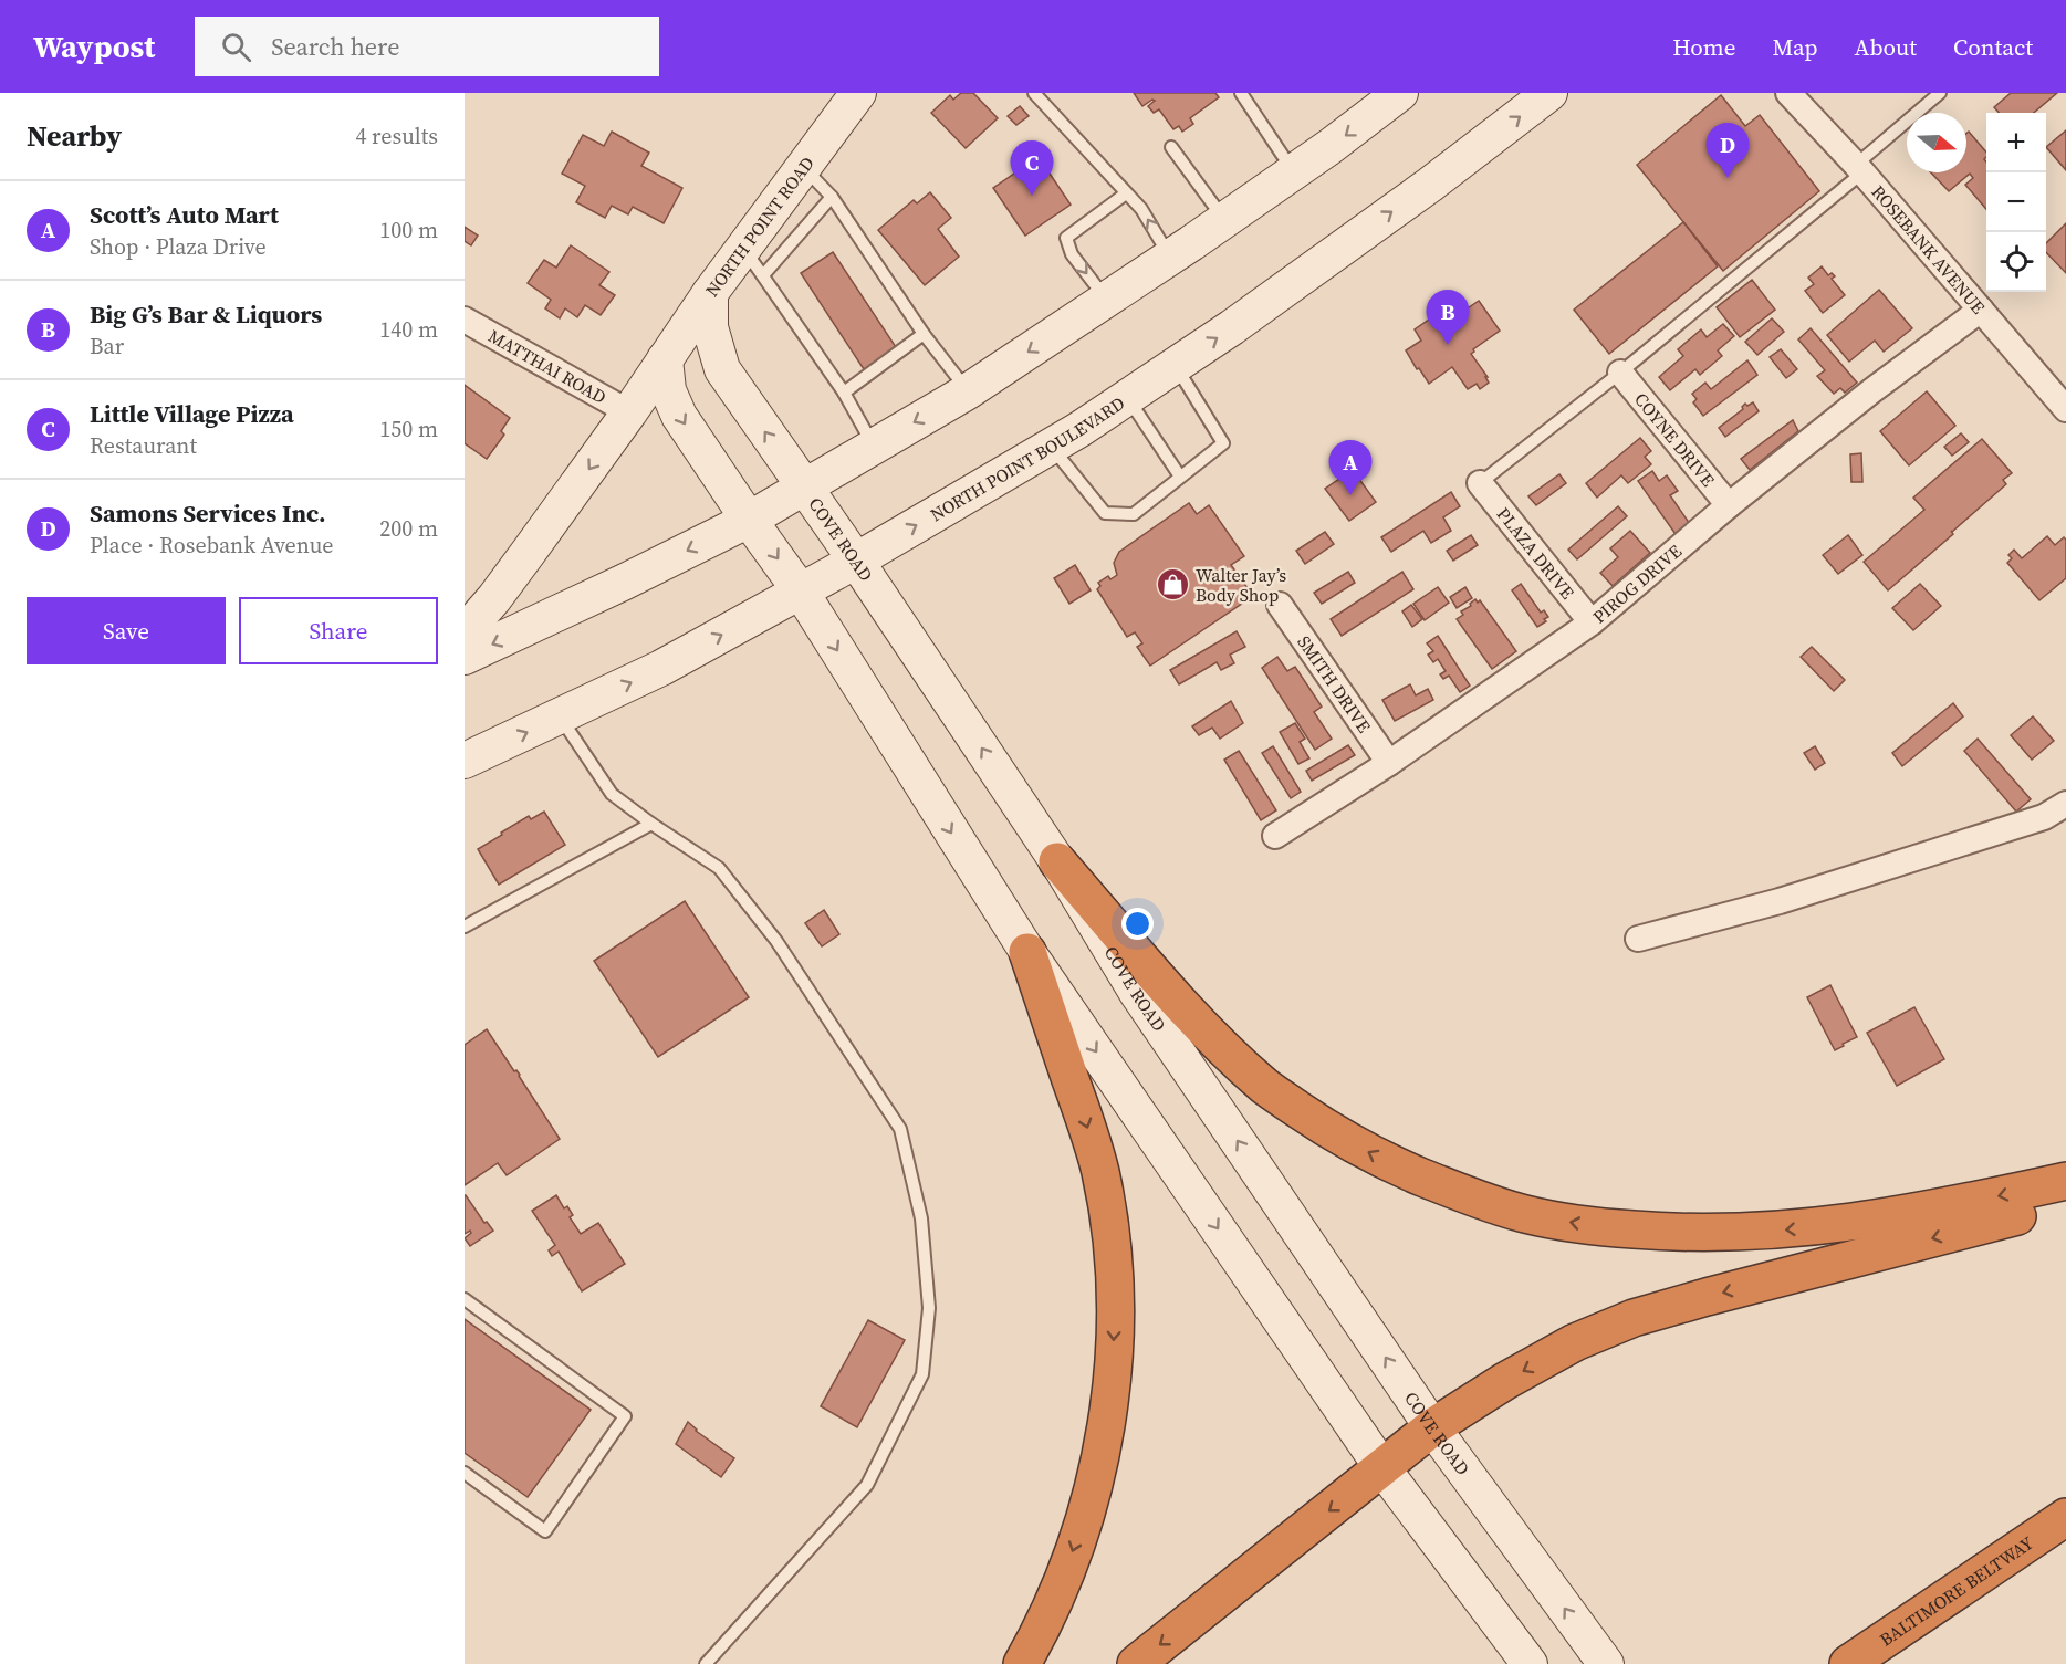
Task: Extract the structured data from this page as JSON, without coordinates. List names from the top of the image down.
{
  "streets": {
    "highway": ["BALTIMORE BELTWAY"],
    "main road": ["NORTH POINT ROAD", "NORTH POINT BOULEVARD", "COVE ROAD"],
    "street": [
      "ROSEBANK AVENUE",
      "MATTHAI ROAD",
      "COYNE DRIVE",
      "PLAZA DRIVE",
      "PIROG DRIVE",
      "SMITH DRIVE"
    ]
  },
  "crossings": [
    ["NORTH POINT ROAD", "MATTHAI ROAD"],
    ["NORTH POINT ROAD", "COVE ROAD"],
    ["ROSEBANK AVENUE", "PIROG DRIVE"],
    ["COYNE DRIVE", "PIROG DRIVE"],
    ["NORTH POINT BOULEVARD", "COVE ROAD"],
    ["PLAZA DRIVE", "PIROG DRIVE"],
    ["PIROG DRIVE", "SMITH DRIVE"]
  ],
  "one_way": ["NORTH POINT ROAD"],
  "places": {
    "shop": ["Walter Jay’s Body Shop"]
  },
  "north": "right",
  "page": {
    "header": "Waypost",
    "search": "Search here",
    "nav": [
      "Home",
      "Map",
      "About",
      "Contact"
    ],
    "heading": ["Nearby", "4 results"],
    "map_buttons": ["+", "−"],
    "pins": [
      "D",
      "C",
      "B",
      "A"
    ],
    "list": [
      {
        "mark": "A",
        "name": "Scott’s Auto Mart",
        "note": "Shop · Plaza Drive",
        "value": "100 m"
      },
      {
        "mark": "B",
        "name": "Big G’s Bar & Liquors",
        "note": "Bar",
        "value": "140 m"
      },
      {
        "mark": "C",
        "name": "Little Village Pizza",
        "note": "Restaurant",
        "value": "150 m"
      },
      {
        "mark": "D",
        "name": "Samons Services Inc.",
        "note": "Place · Rosebank Avenue",
        "value": "200 m"
      }
    ],
    "buttons": ["Save", "Share"]
  }
}
